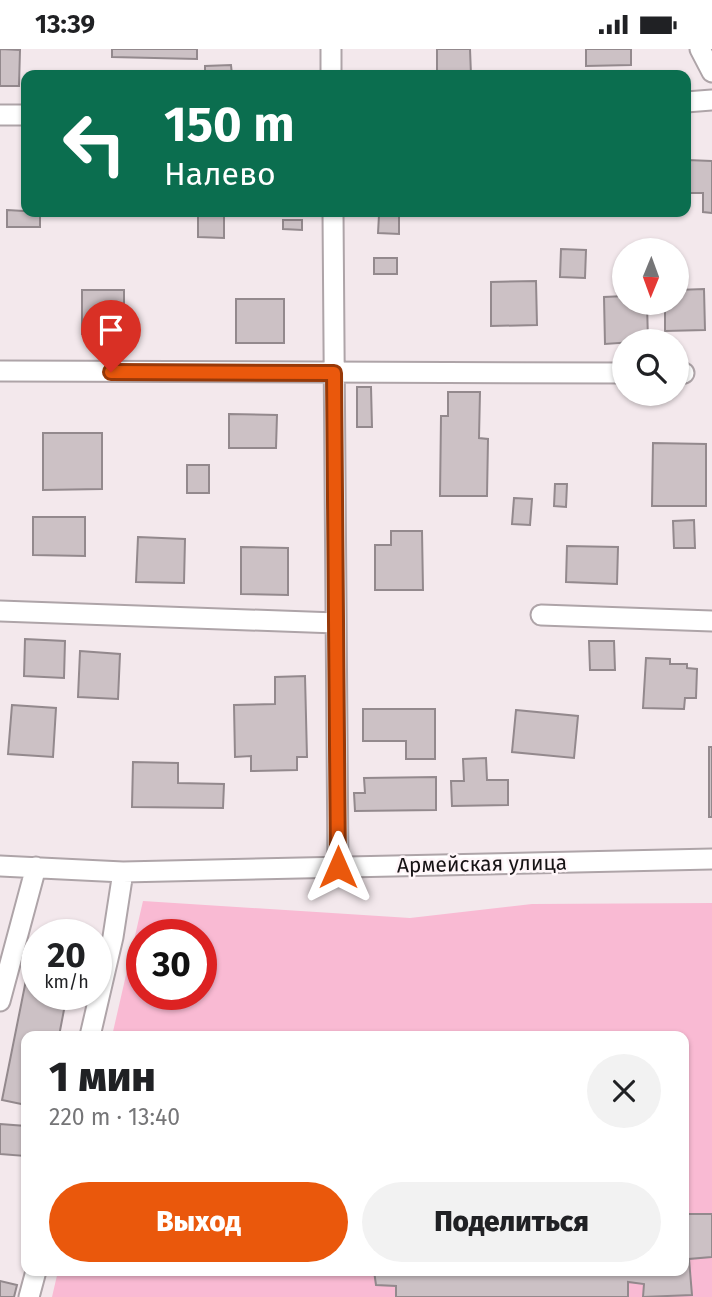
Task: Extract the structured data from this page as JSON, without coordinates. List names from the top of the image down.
{
  "streets": {
    "street": ["Армейская улица"]
  },
  "north": "bottom",
  "page": {
    "status": "13:39",
    "turn": ["150 m", "Налево"],
    "speed": "20 km/h",
    "limit": "30",
    "heading": ["1 мин", "220 m · 13:40"],
    "buttons": ["Выход", "Поделиться"]
  }
}
